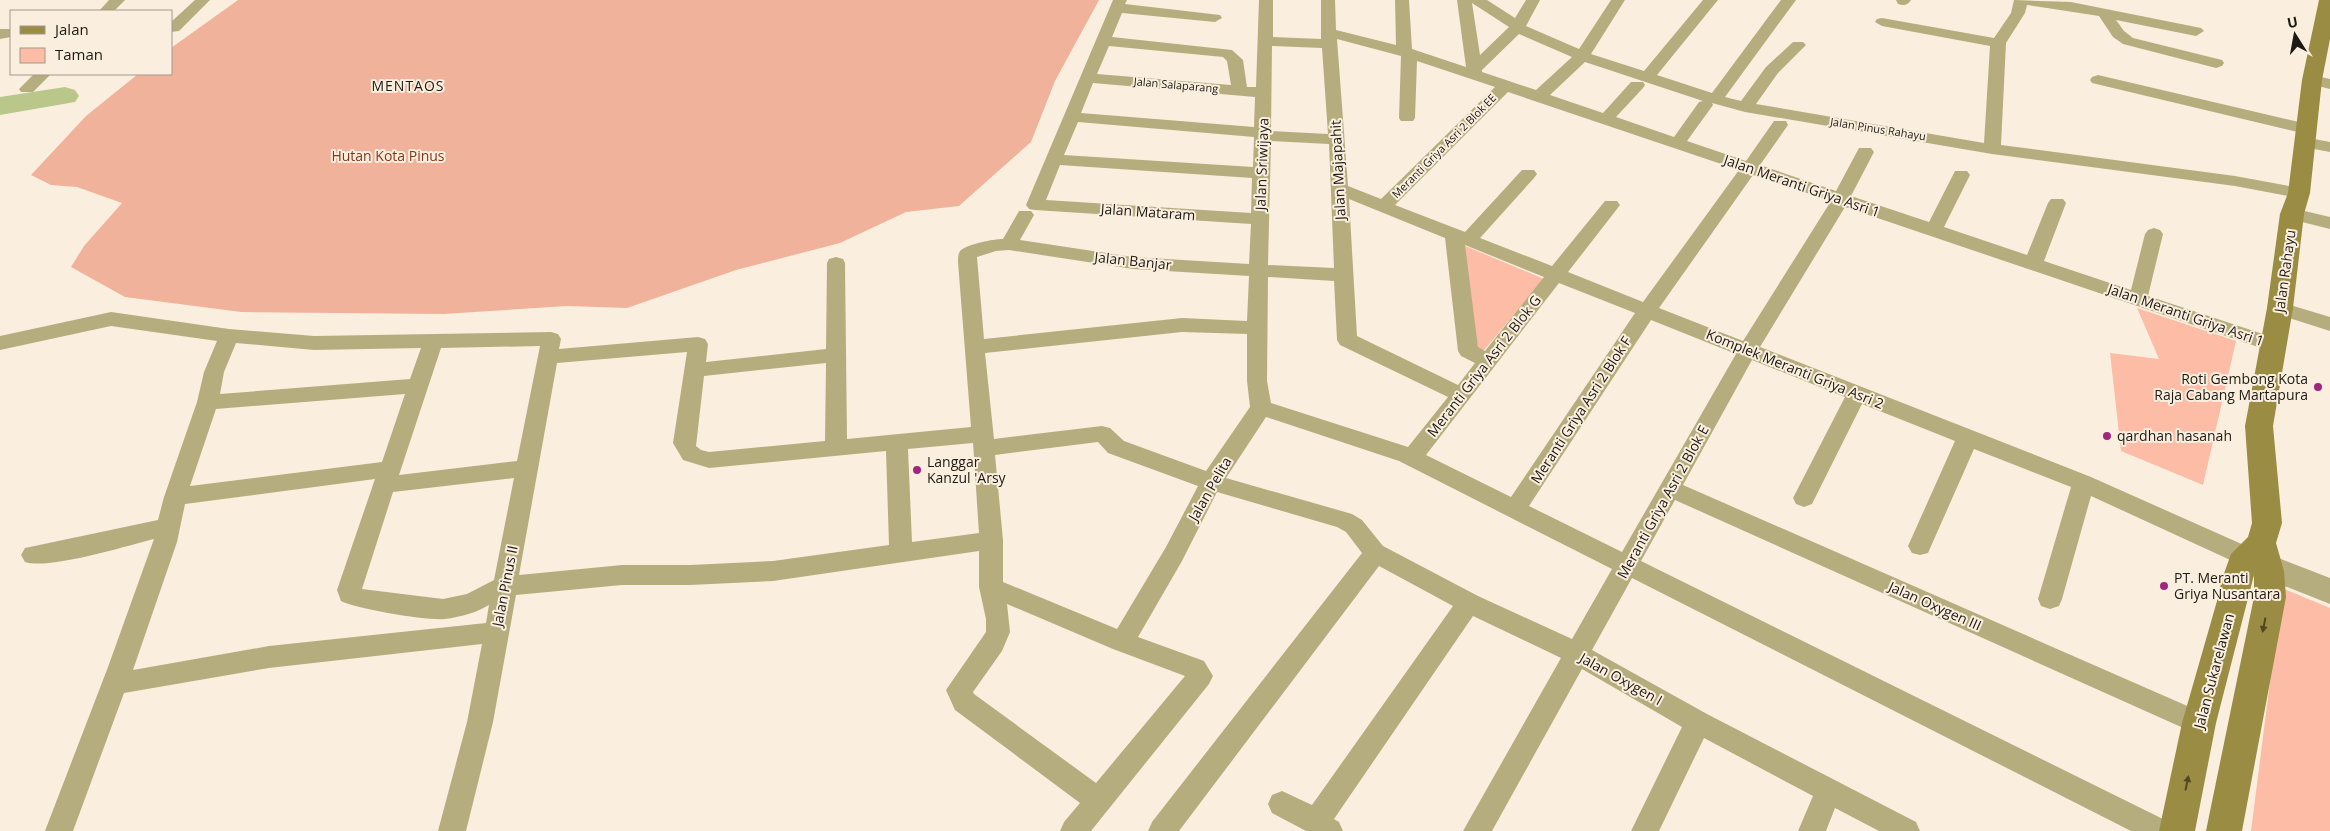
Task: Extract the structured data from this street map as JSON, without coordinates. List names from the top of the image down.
{
  "streets": {
    "main road": ["Jalan Rahayu", "Jalan Sukarelawan"],
    "street": [
      "Jalan Salaparang",
      "Jalan Pinus Rahayu",
      "Meranti Griya Asri 2 Blok EE",
      "Jalan Sriwijaya",
      "Jalan Majapahit",
      "Jalan Meranti Griya Asri 1",
      "Jalan Mataram",
      "Jalan Banjar",
      "Meranti Griya Asri 2 Blok G",
      "Komplek Meranti Griya Asri 2",
      "Meranti Griya Asri 2 Blok F",
      "Jalan Pelita",
      "Meranti Griya Asri 2 Blok E",
      "Jalan Pinus II",
      "Jalan Oxygen III",
      "Jalan Oxygen I"
    ]
  },
  "crossings": [
    ["Jalan Salaparang", "Jalan Sriwijaya"],
    ["Jalan Pinus Rahayu", "Jalan Rahayu"],
    ["Meranti Griya Asri 2 Blok EE", "Jalan Meranti Griya Asri 1"],
    ["Meranti Griya Asri 2 Blok EE", "Komplek Meranti Griya Asri 2"],
    ["Jalan Sriwijaya", "Jalan Meranti Griya Asri 1"],
    ["Jalan Sriwijaya", "Jalan Mataram"],
    ["Jalan Sriwijaya", "Jalan Banjar"],
    ["Jalan Majapahit", "Jalan Meranti Griya Asri 1"],
    ["Jalan Majapahit", "Jalan Banjar"],
    ["Jalan Majapahit", "Meranti Griya Asri 2 Blok G"],
    ["Jalan Majapahit", "Komplek Meranti Griya Asri 2"],
    ["Jalan Meranti Griya Asri 1", "Jalan Rahayu"],
    ["Jalan Meranti Griya Asri 1", "Meranti Griya Asri 2 Blok F"],
    ["Jalan Meranti Griya Asri 1", "Meranti Griya Asri 2 Blok E"],
    ["Jalan Rahayu", "Komplek Meranti Griya Asri 2"],
    ["Jalan Rahayu", "Jalan Sukarelawan"],
    ["Meranti Griya Asri 2 Blok G", "Komplek Meranti Griya Asri 2"],
    ["Komplek Meranti Griya Asri 2", "Meranti Griya Asri 2 Blok F"],
    ["Komplek Meranti Griya Asri 2", "Meranti Griya Asri 2 Blok E"],
    ["Komplek Meranti Griya Asri 2", "Jalan Sukarelawan"],
    ["Jalan Pelita", "Jalan Oxygen I"],
    ["Meranti Griya Asri 2 Blok E", "Jalan Oxygen III"],
    ["Meranti Griya Asri 2 Blok E", "Jalan Oxygen I"],
    ["Jalan Oxygen III", "Jalan Sukarelawan"]
  ],
  "districts": ["MENTAOS"],
  "parks": ["Hutan Kota Pinus"],
  "places": [
    "Roti Gembong Kota Raja Cabang Martapura",
    "qardhan hasanah",
    "Langgar Kanzul 'Arsy",
    "PT. Meranti Griya Nusantara"
  ],
  "legend": ["Jalan", "Taman"],
  "north": "top"
}
